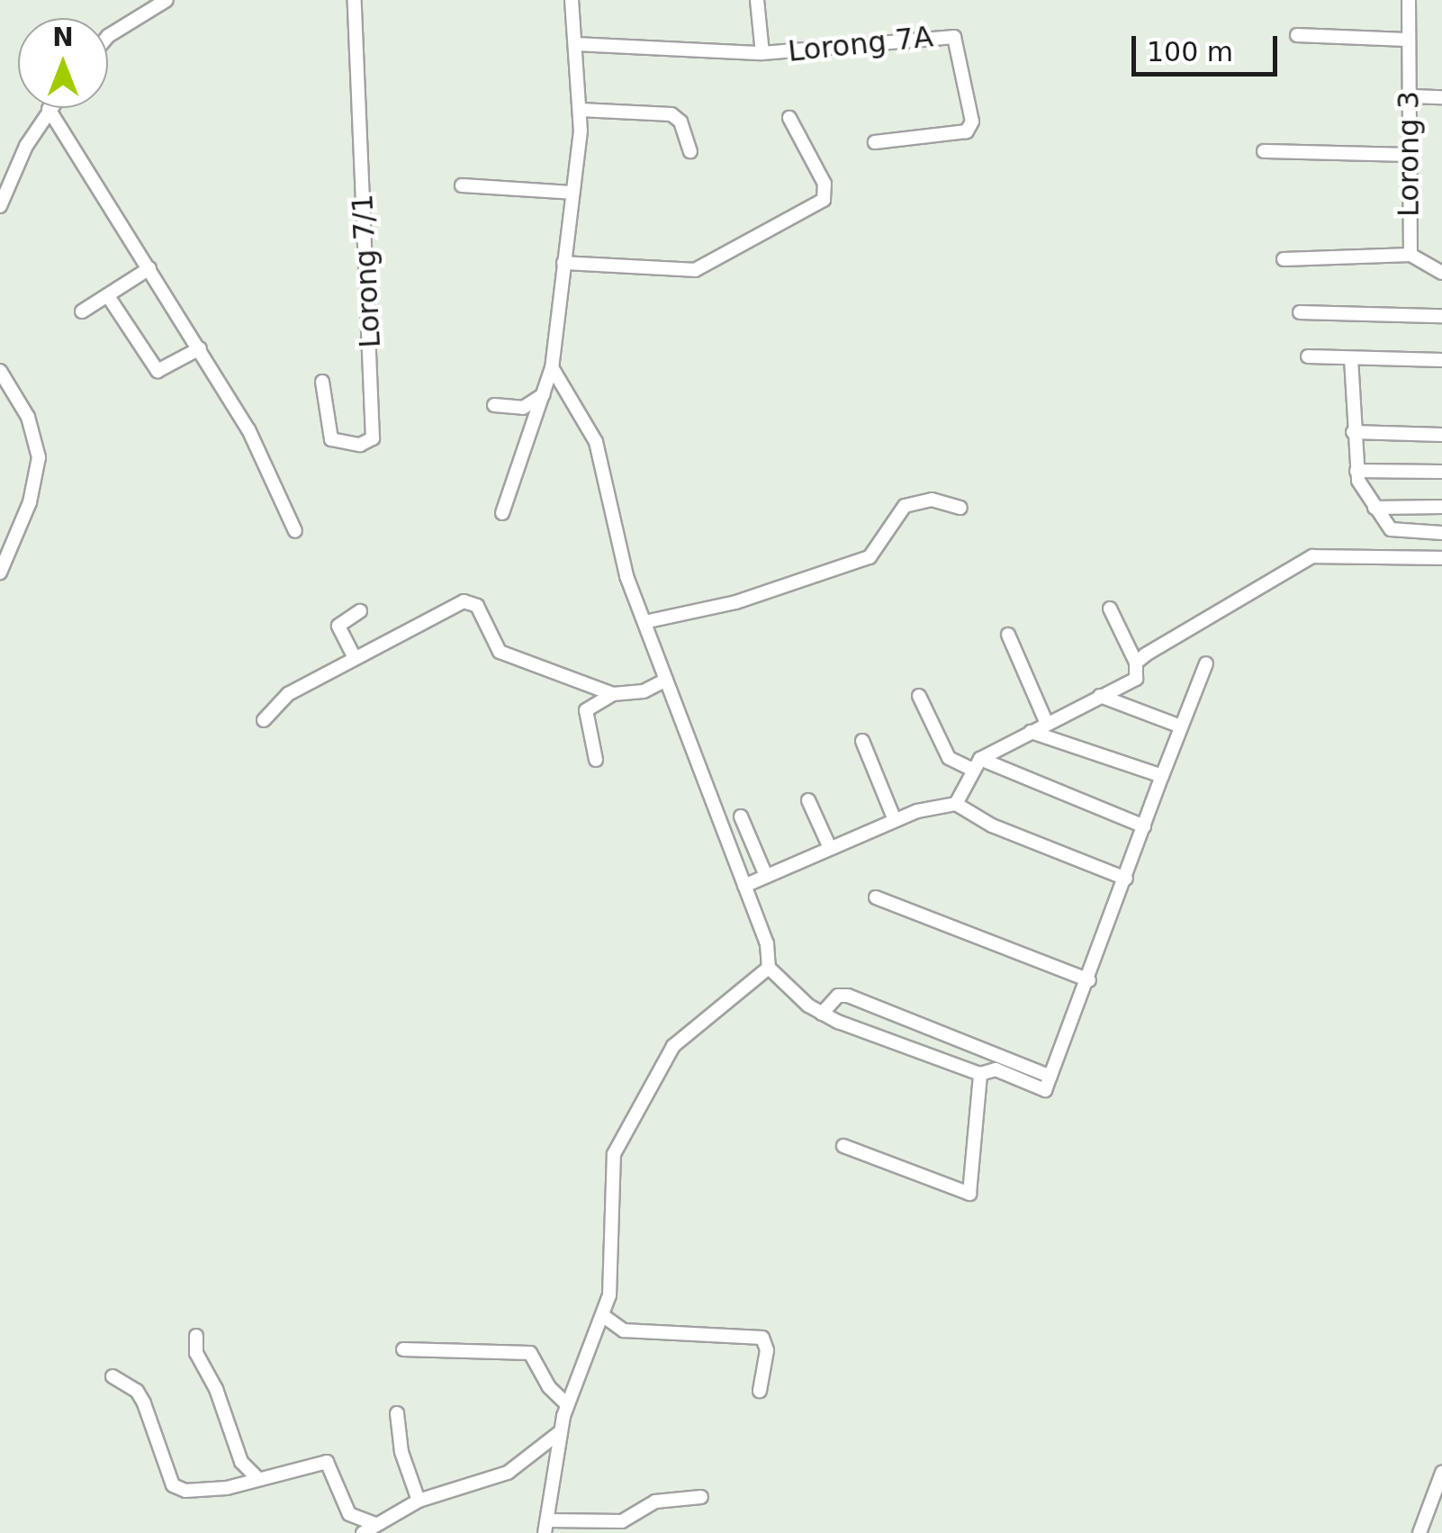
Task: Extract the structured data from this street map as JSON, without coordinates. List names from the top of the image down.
{
  "streets": {
    "street": ["Lorong 7A", "Lorong 3", "Lorong 7/1"]
  },
  "scale_bar": "100 m",
  "north": "top"
}
